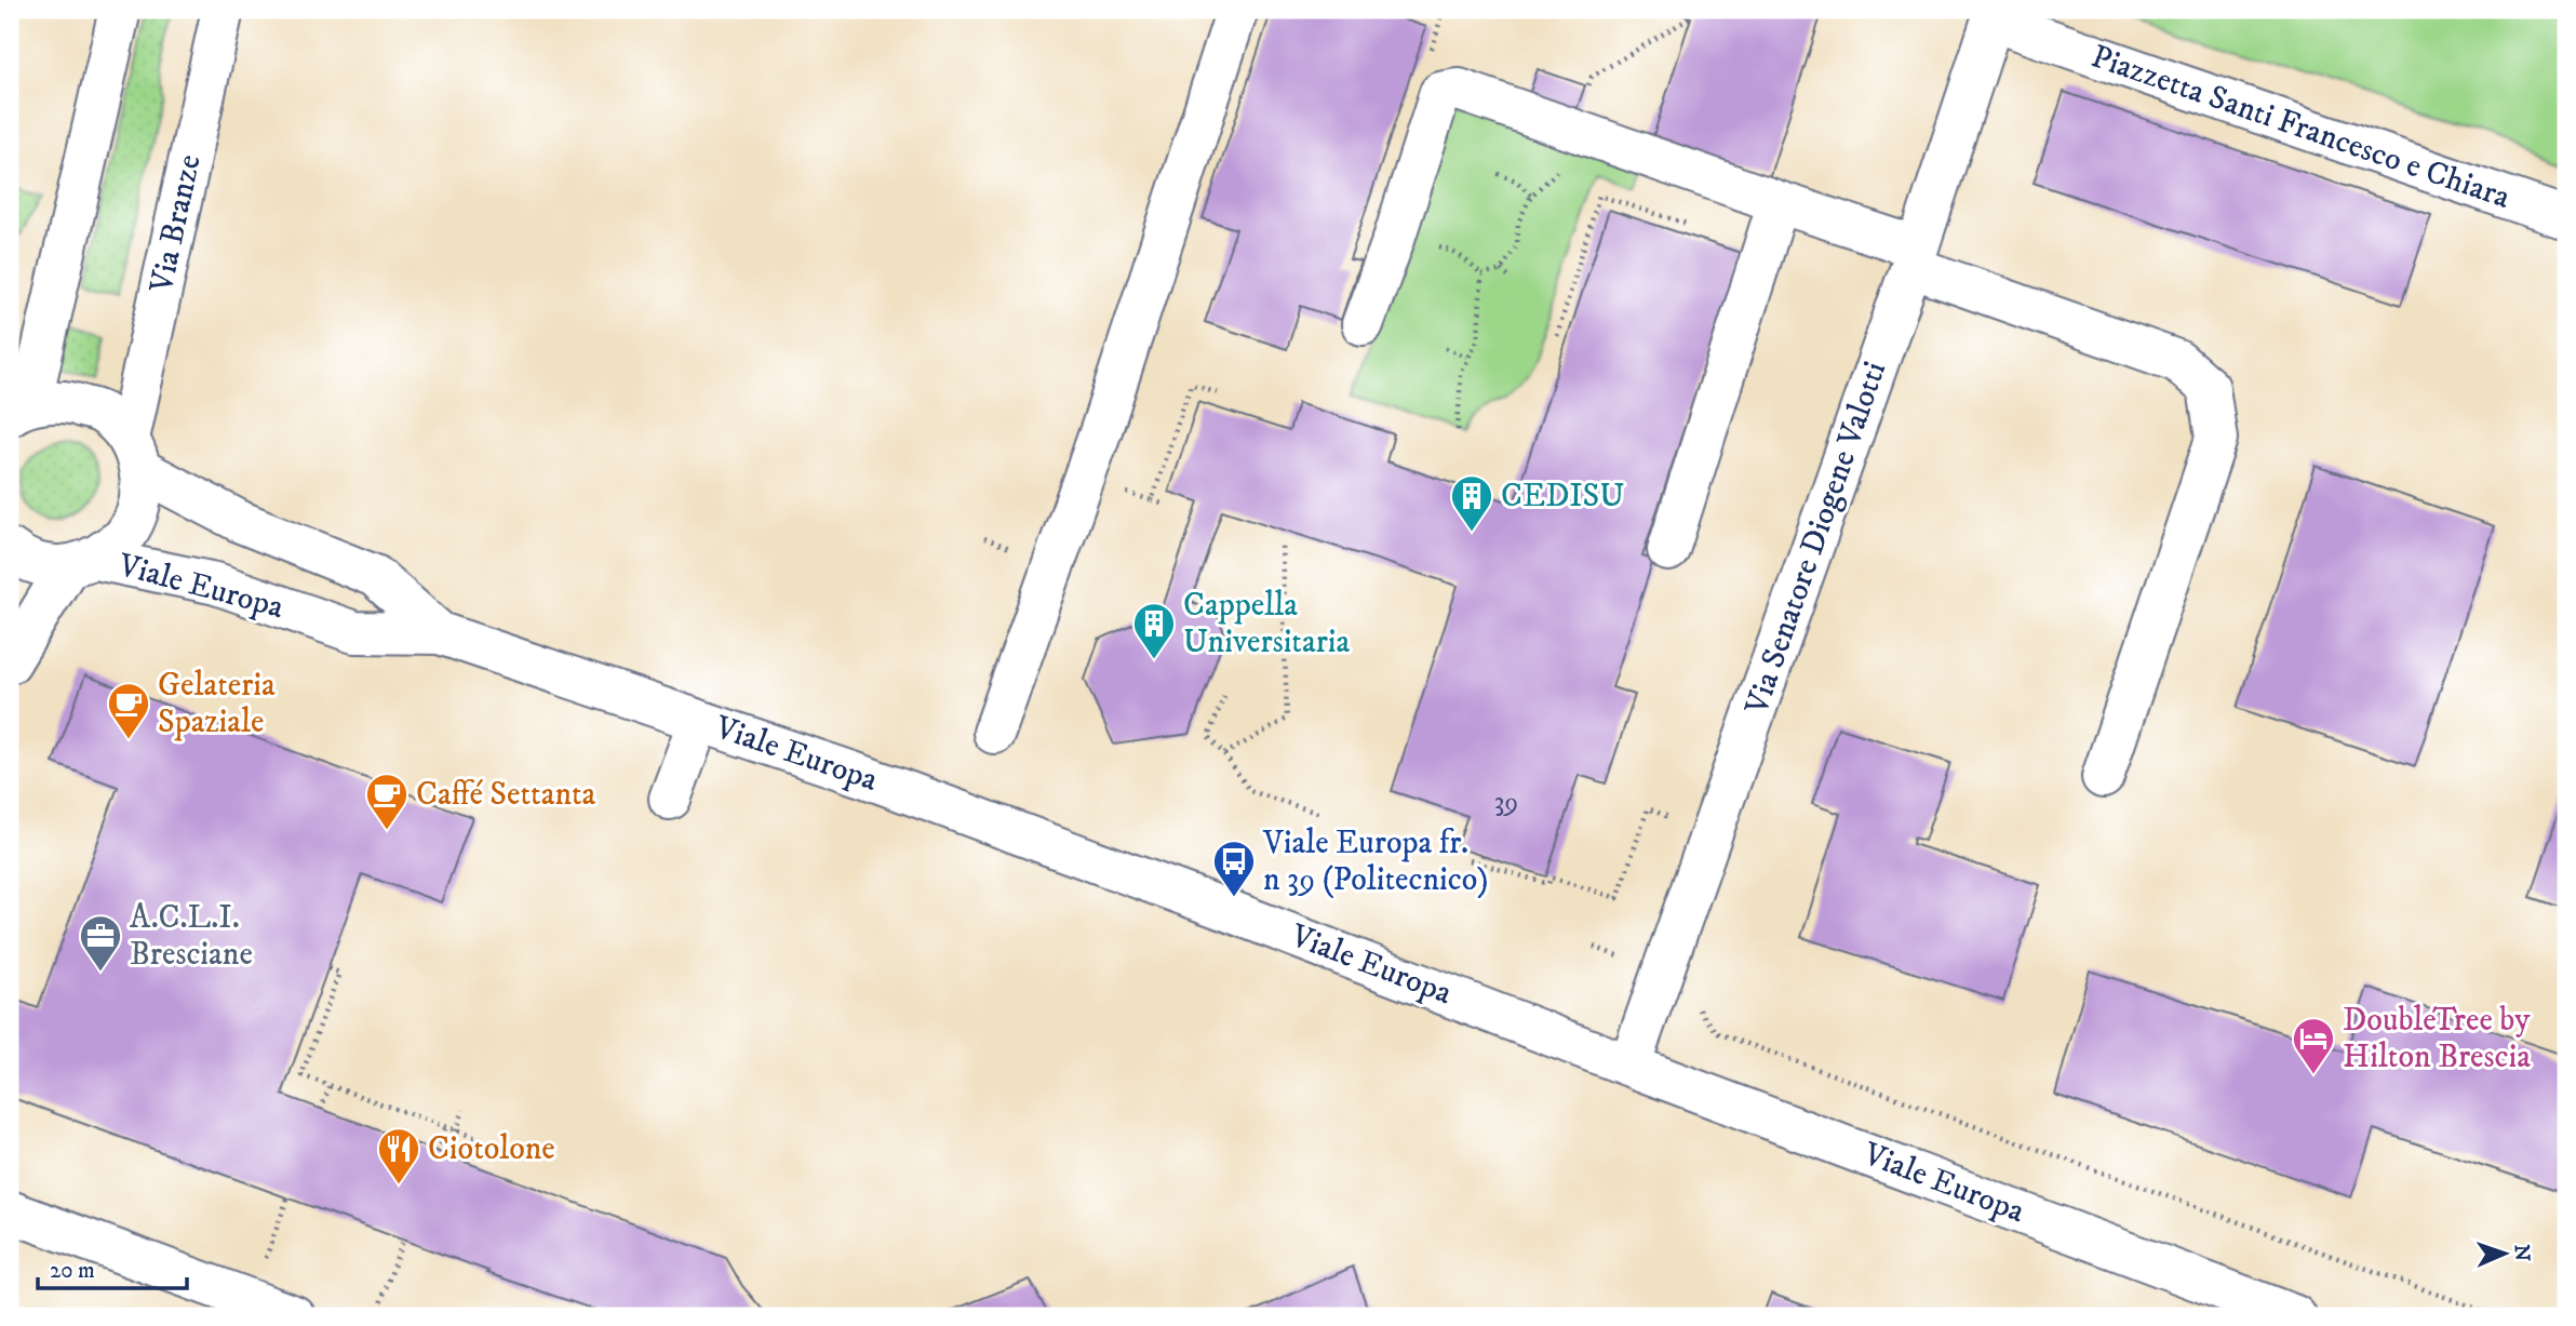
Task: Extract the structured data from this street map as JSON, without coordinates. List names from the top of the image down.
{
  "streets": {
    "street": [
      "Piazzetta Santi Francesco e Chiara",
      "Via Branze",
      "Via Senatore Diogene Valotti",
      "Viale Europa"
    ]
  },
  "crossings": [
    ["Piazzetta Santi Francesco e Chiara", "Via Senatore Diogene Valotti"],
    ["Via Branze", "Viale Europa"],
    ["Via Senatore Diogene Valotti", "Viale Europa"]
  ],
  "places": {
    "building": ["CEDISU", "Cappella Universitaria"],
    "cafe": ["Gelateria Spaziale", "Caffé Settanta"],
    "bus stop": ["Viale Europa fr. n 39 (Politecnico)"],
    "office": ["A.C.L.I. Bresciane"],
    "hotel": ["DoubleTree by Hilton Brescia"],
    "restaurant": ["Ciotolone"]
  },
  "house_numbers": ["39"],
  "scale_bar": "20 m",
  "north": "right"
}
